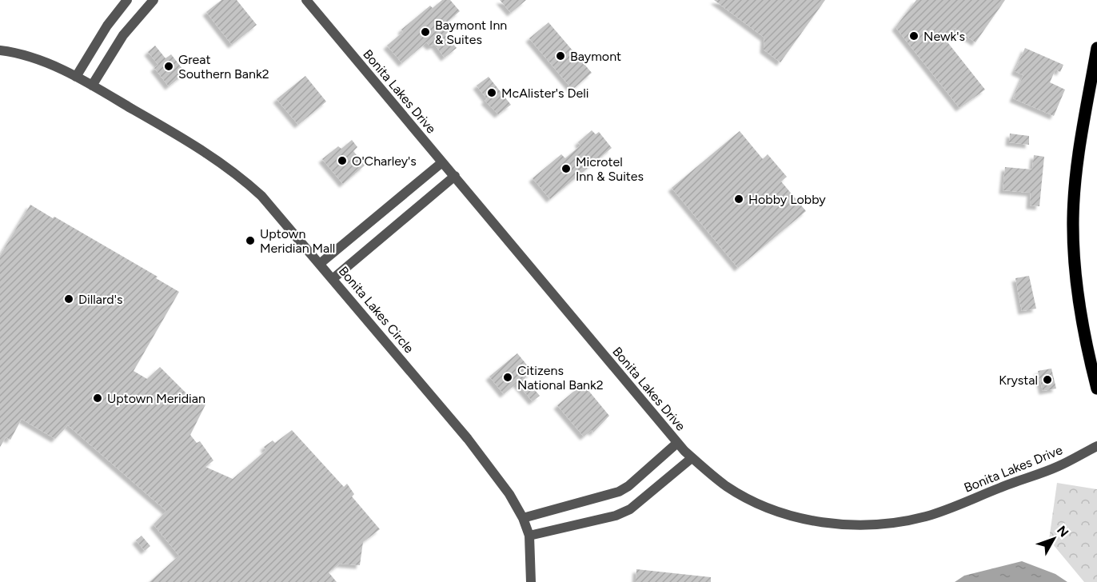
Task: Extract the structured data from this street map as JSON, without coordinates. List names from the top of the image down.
{
  "streets": {
    "street": ["Bonita Lakes Drive", "Bonita Lakes Circle"]
  },
  "places": [
    "Baymont Inn & Suites",
    "Newk's",
    "Baymont",
    "Great Southern Bank2",
    "McAlister's Deli",
    "O'Charley's",
    "Microtel Inn & Suites",
    "Hobby Lobby",
    "Uptown Meridian Mall",
    "Dillard's",
    "Citizens National Bank2",
    "Krystal",
    "Uptown Meridian"
  ],
  "north": "top right"
}
